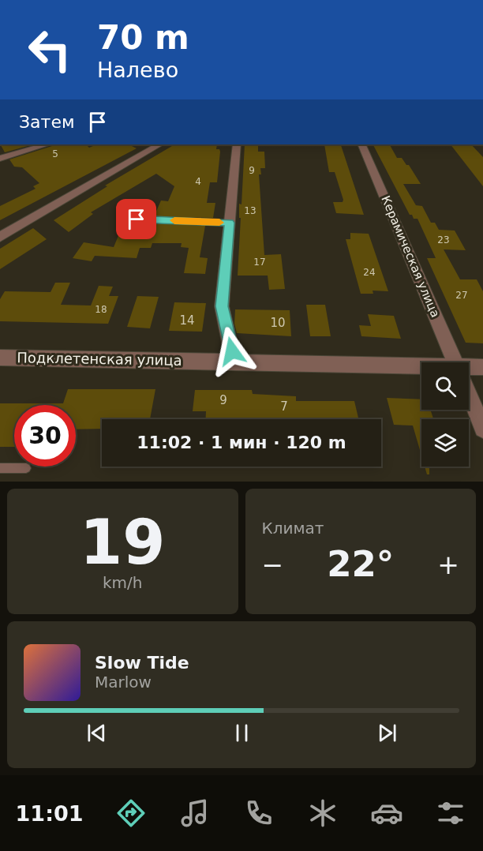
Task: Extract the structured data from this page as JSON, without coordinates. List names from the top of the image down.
{
  "streets": {
    "street": ["Керамическая улица", "Подклетенская улица"]
  },
  "house_numbers": [
    "5",
    "9",
    "4",
    "13",
    "23",
    "17",
    "24",
    "27",
    "18",
    "14",
    "10",
    "9",
    "7"
  ],
  "page": {
    "turn": ["70 m", "Налево"],
    "then": "Затем",
    "limit": "30",
    "trip": "11:02 · 1 мин · 120 m",
    "tile": [
      ["19", "km/h"],
      "Климат"
    ],
    "heat": ["−", "22°", "+"],
    "song": ["Slow Tide", "Marlow"],
    "tabs": "11:01"
  }
}
